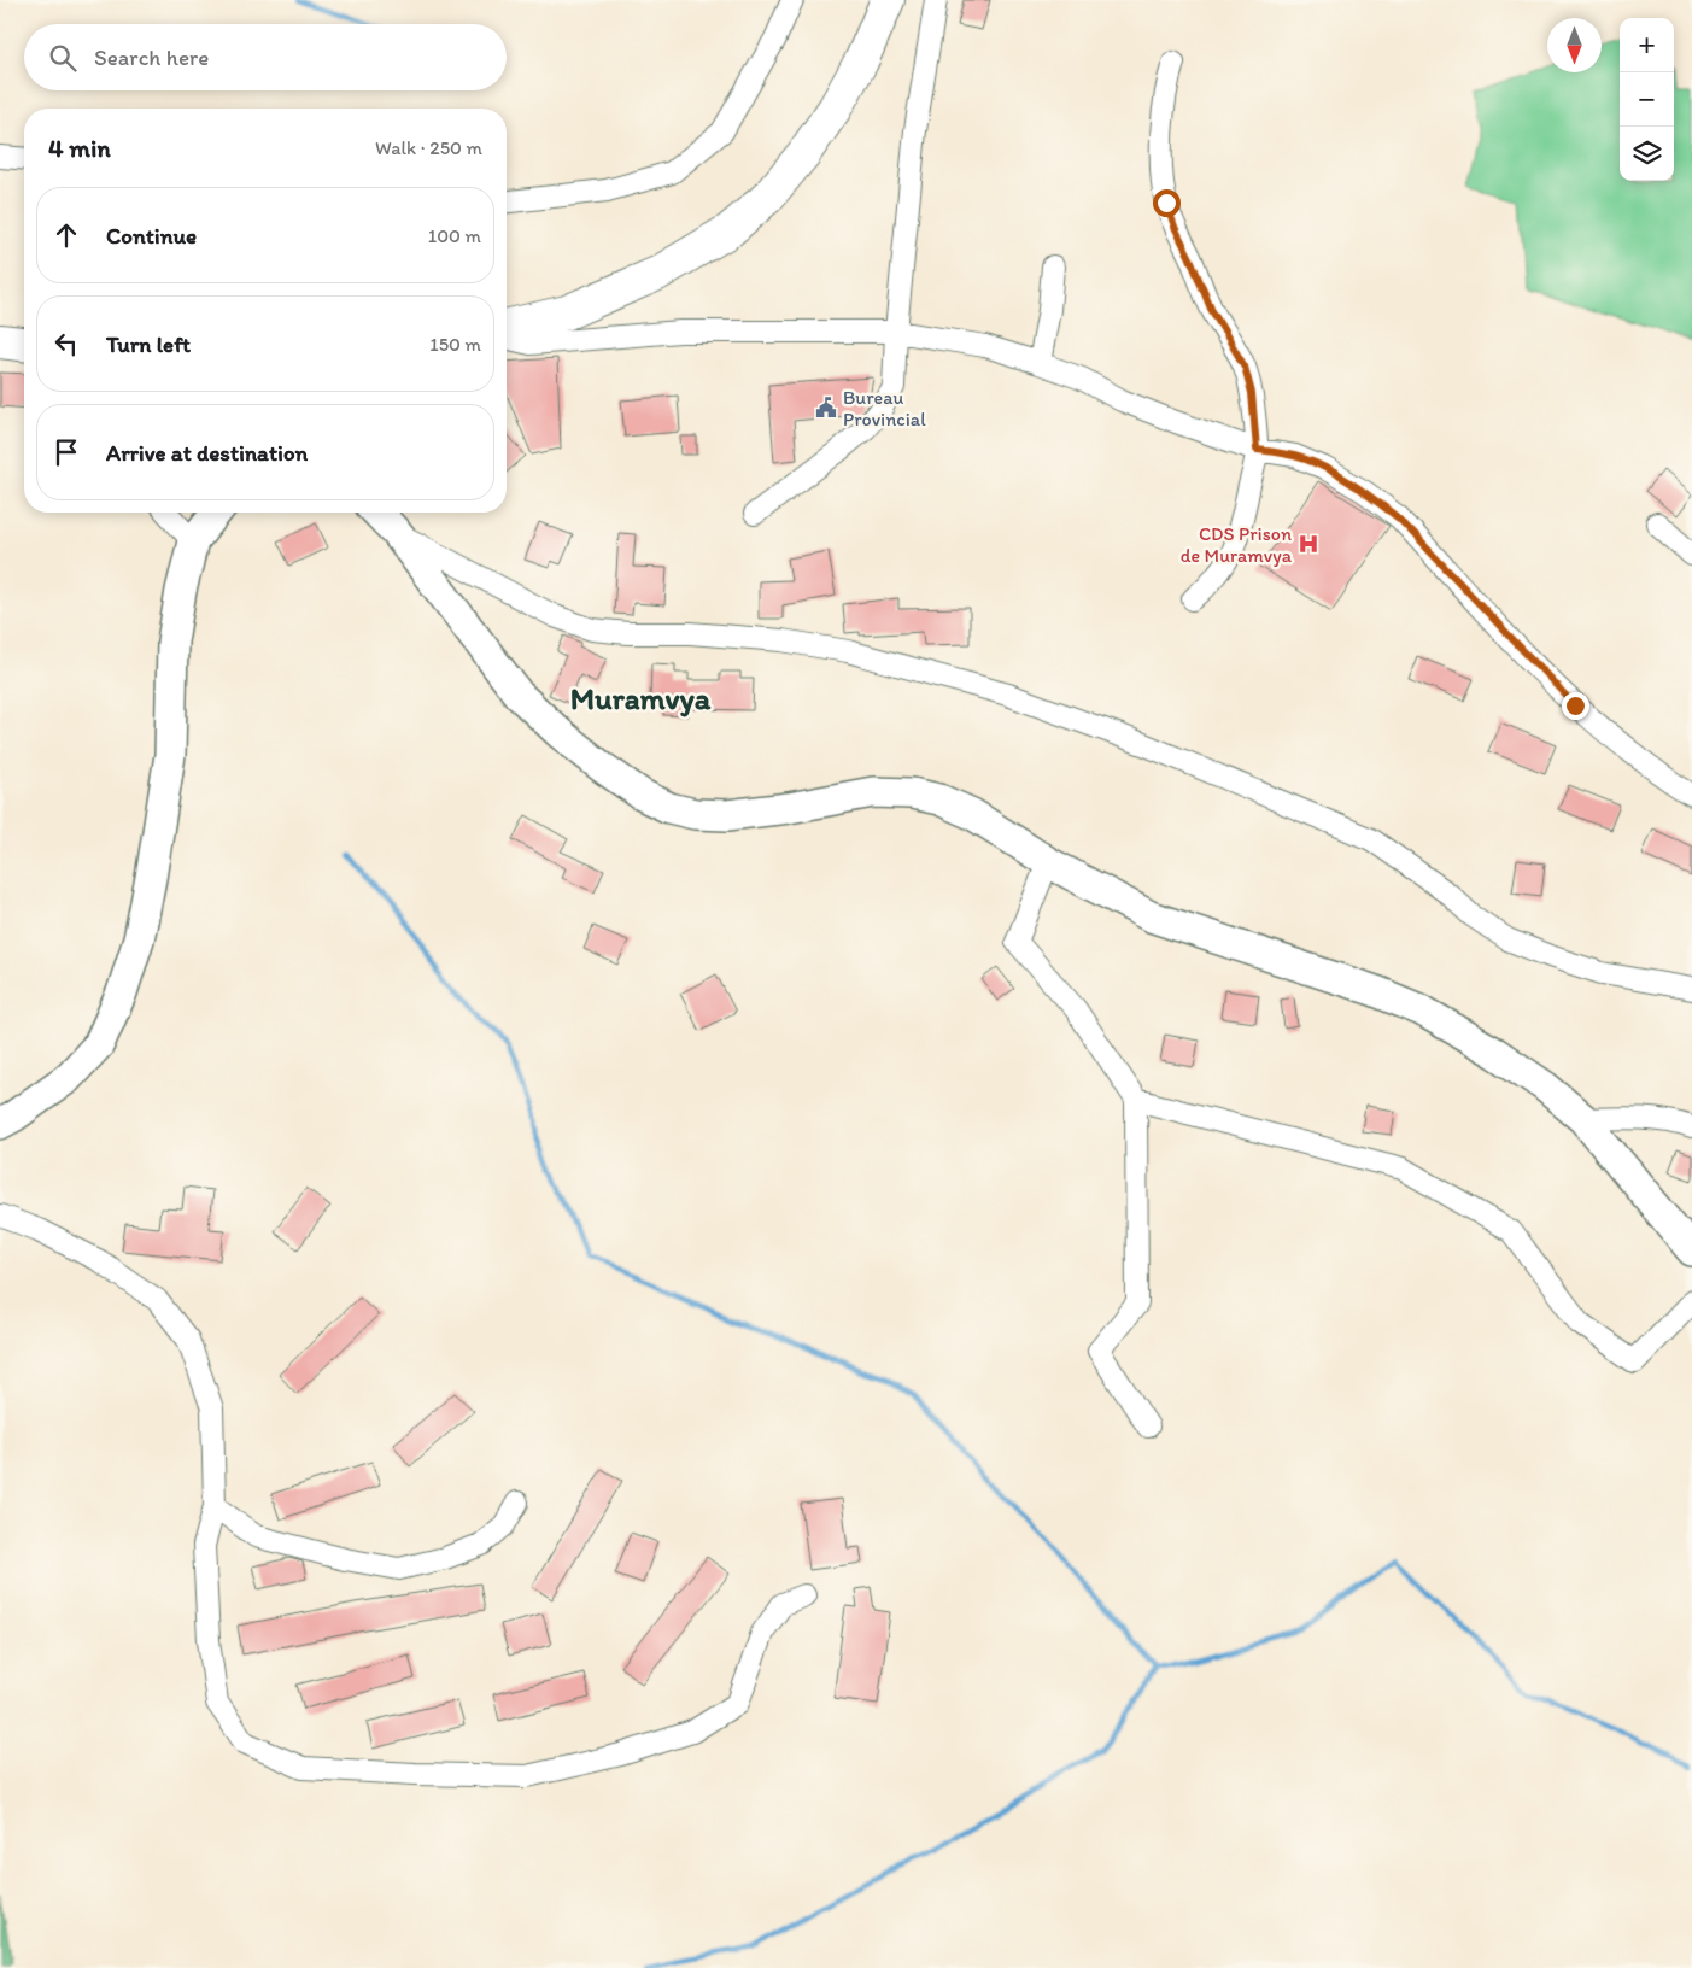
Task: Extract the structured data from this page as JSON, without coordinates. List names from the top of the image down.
{
  "districts": ["Muramvya"],
  "places": {
    "public building": ["Bureau Provincial"],
    "hospital": ["CDS Prison de Muramvya"]
  },
  "north": "bottom",
  "page": {
    "map_buttons": ["+", "−"],
    "search": "Search here",
    "heading": ["4 min", "Walk · 250 m"],
    "list": [
      ["Continue", "100 m"],
      ["Turn left", "150 m"],
      "Arrive at destination"
    ]
  }
}
